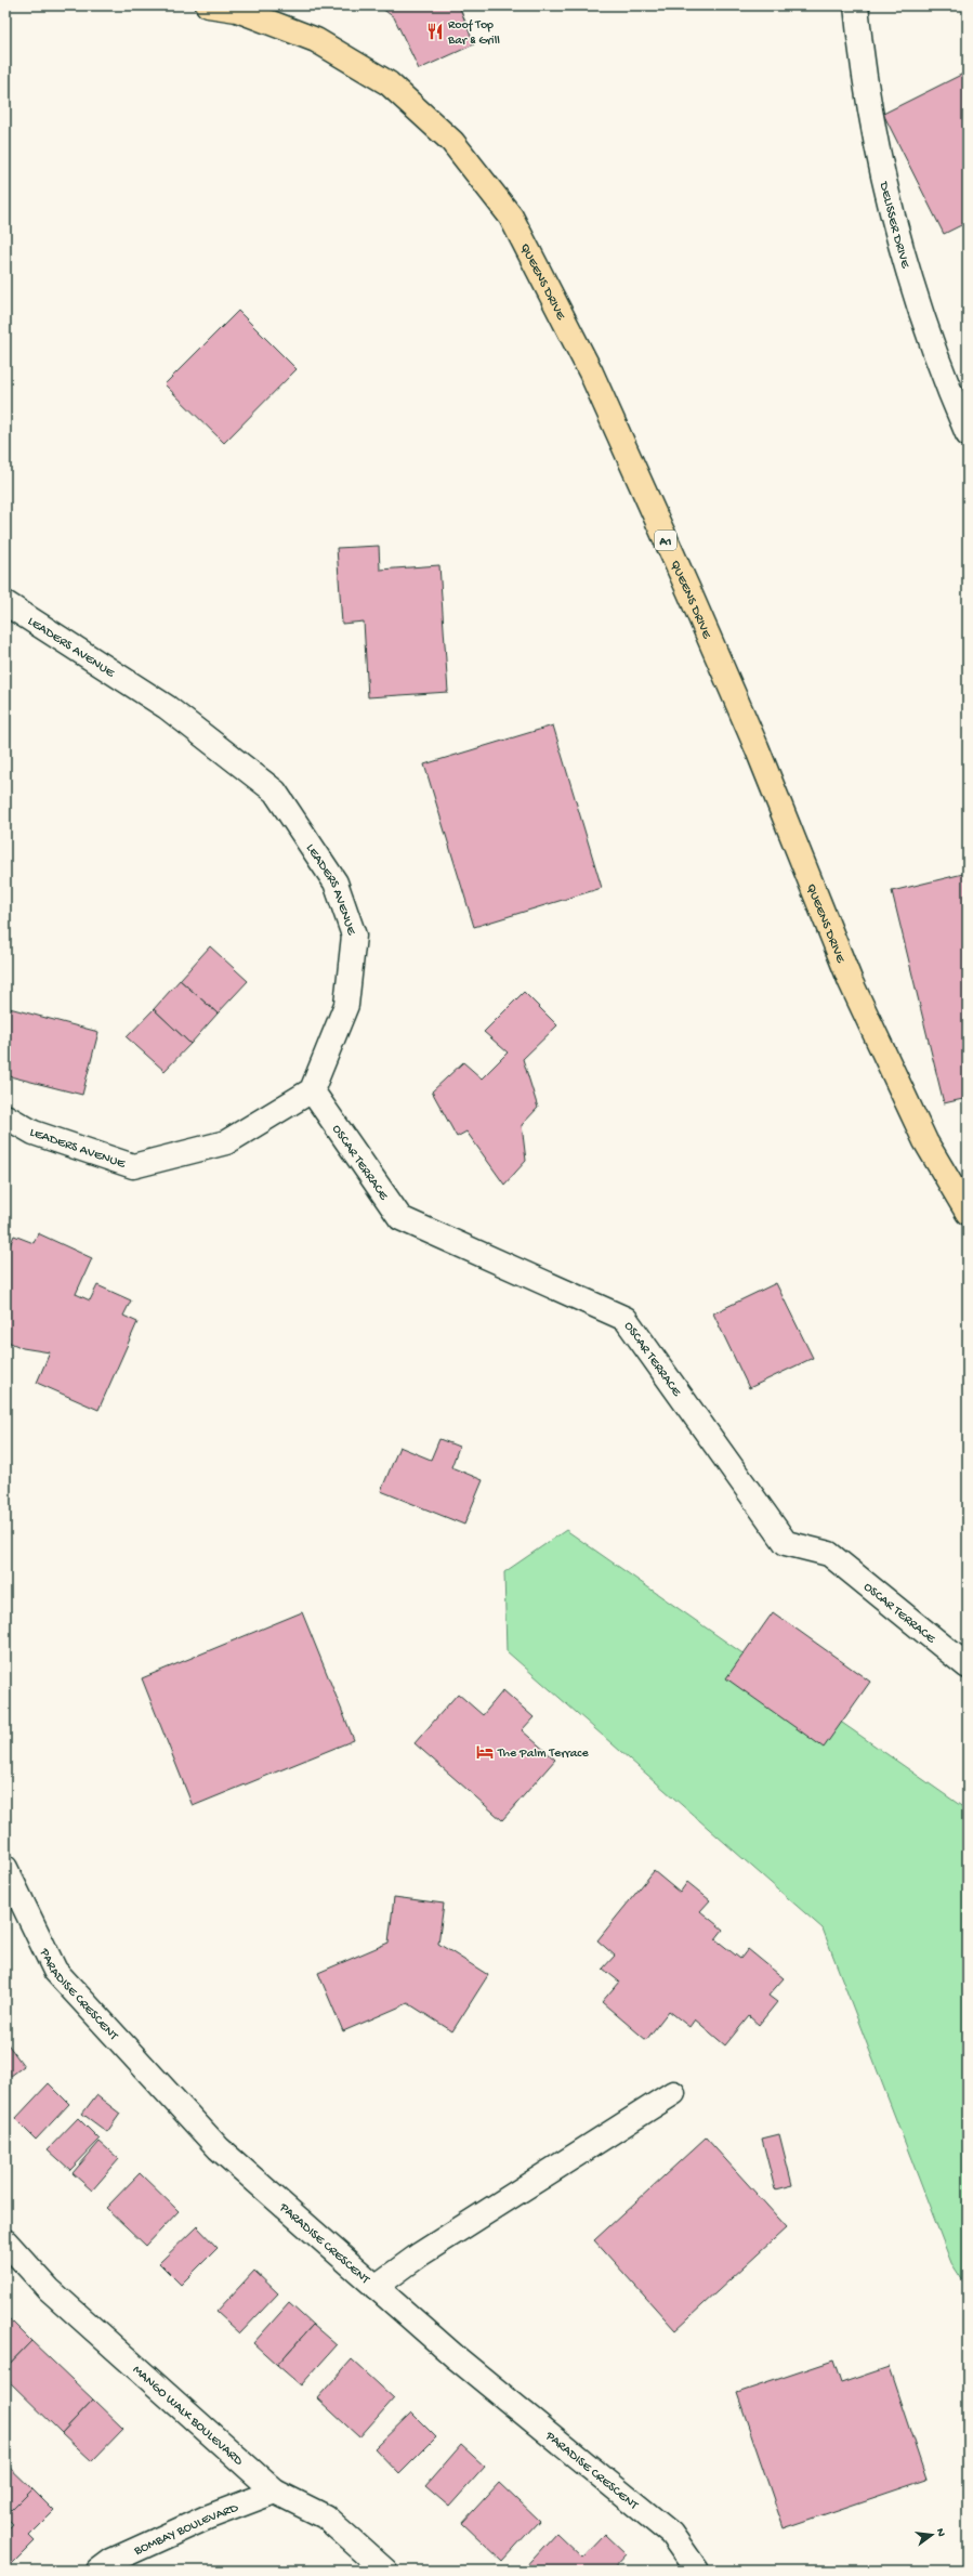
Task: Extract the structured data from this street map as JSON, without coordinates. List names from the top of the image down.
{
  "streets": {
    "main road": ["QUEENS DRIVE", "A1"],
    "street": [
      "DELISSER DRIVE",
      "LEADERS AVENUE",
      "OSCAR TERRACE",
      "PARADISE CRESCENT",
      "MANGO WALK BOULEVARD",
      "BOMBAY BOULEVARD"
    ]
  },
  "crossings": [
    ["LEADERS AVENUE", "OSCAR TERRACE"],
    ["MANGO WALK BOULEVARD", "BOMBAY BOULEVARD"]
  ],
  "places": {
    "restaurant": ["Roof Top Bar & Grill"],
    "hotel": ["The Palm Terrace"]
  },
  "north": "right"
}
